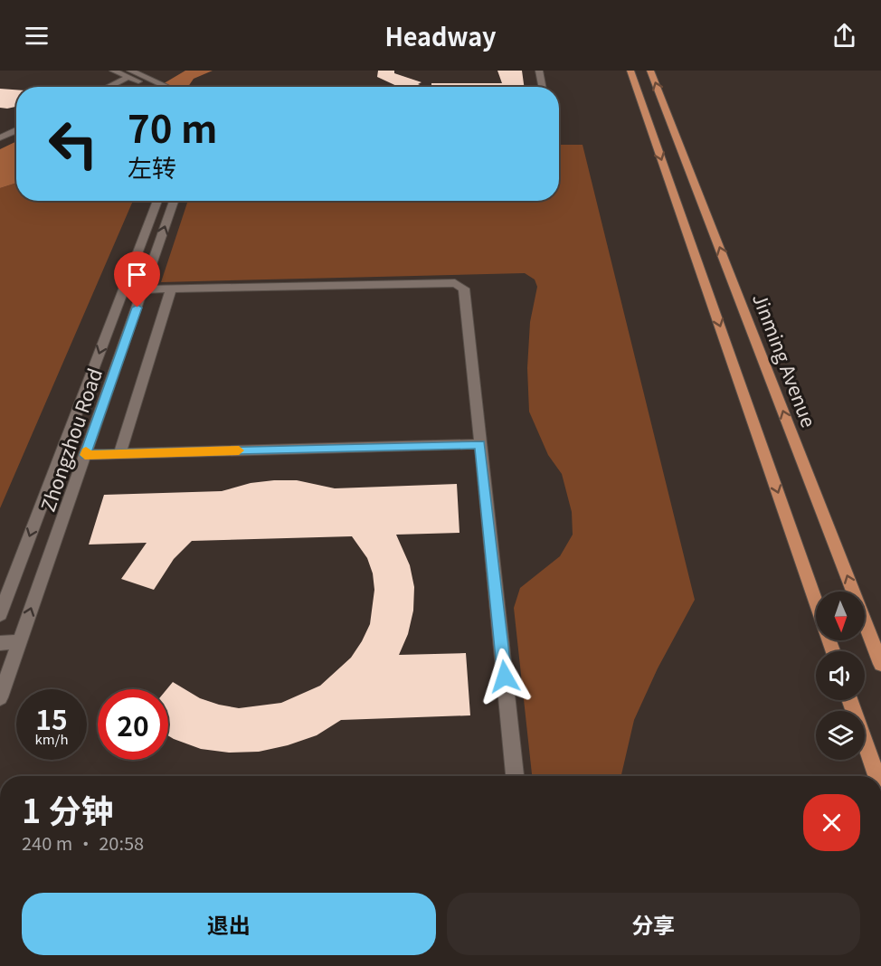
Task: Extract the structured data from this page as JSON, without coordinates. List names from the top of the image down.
{
  "streets": {
    "main road": ["Jinming Avenue"],
    "lane": ["Zhongzhou Road"]
  },
  "north": "bottom",
  "page": {
    "header": "Headway",
    "turn": ["70 m", "左转"],
    "speed": "15 km/h",
    "limit": "20",
    "heading": ["1 分钟", "240 m · 20:58"],
    "buttons": ["退出", "分享"]
  }
}
